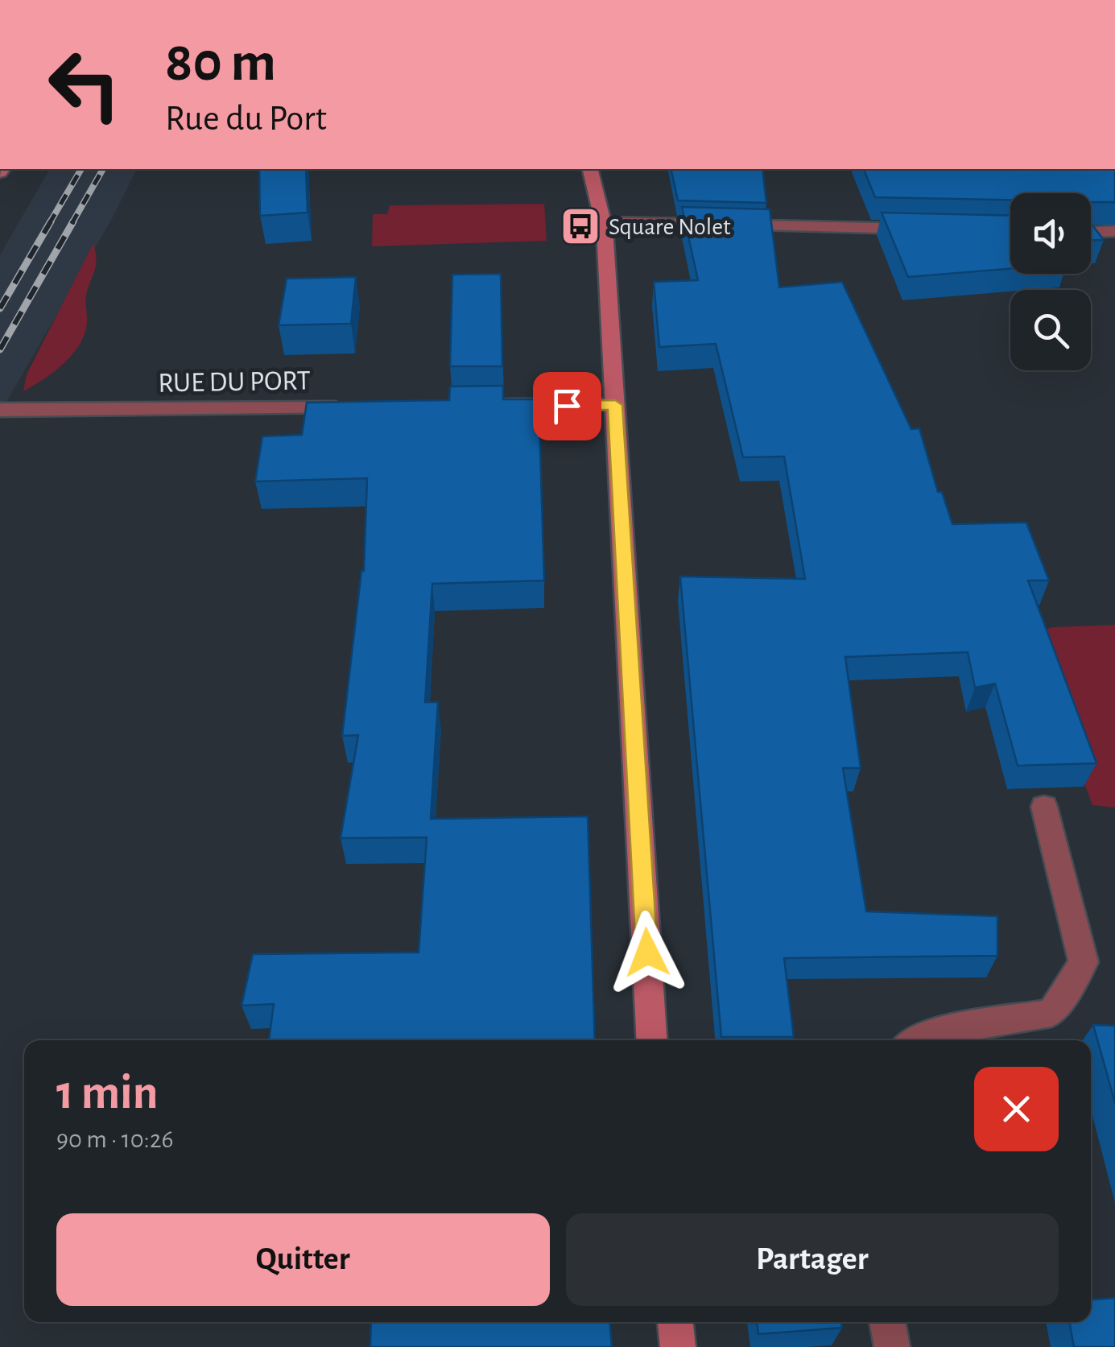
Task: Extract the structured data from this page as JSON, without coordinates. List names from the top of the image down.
{
  "streets": {
    "street": ["RUE DU PORT"]
  },
  "places": {
    "bus stop": ["Square Nolet"]
  },
  "page": {
    "turn": ["80 m", "Rue du Port"],
    "heading": ["1 min", "90 m · 10:26"],
    "buttons": ["Quitter", "Partager"]
  }
}
